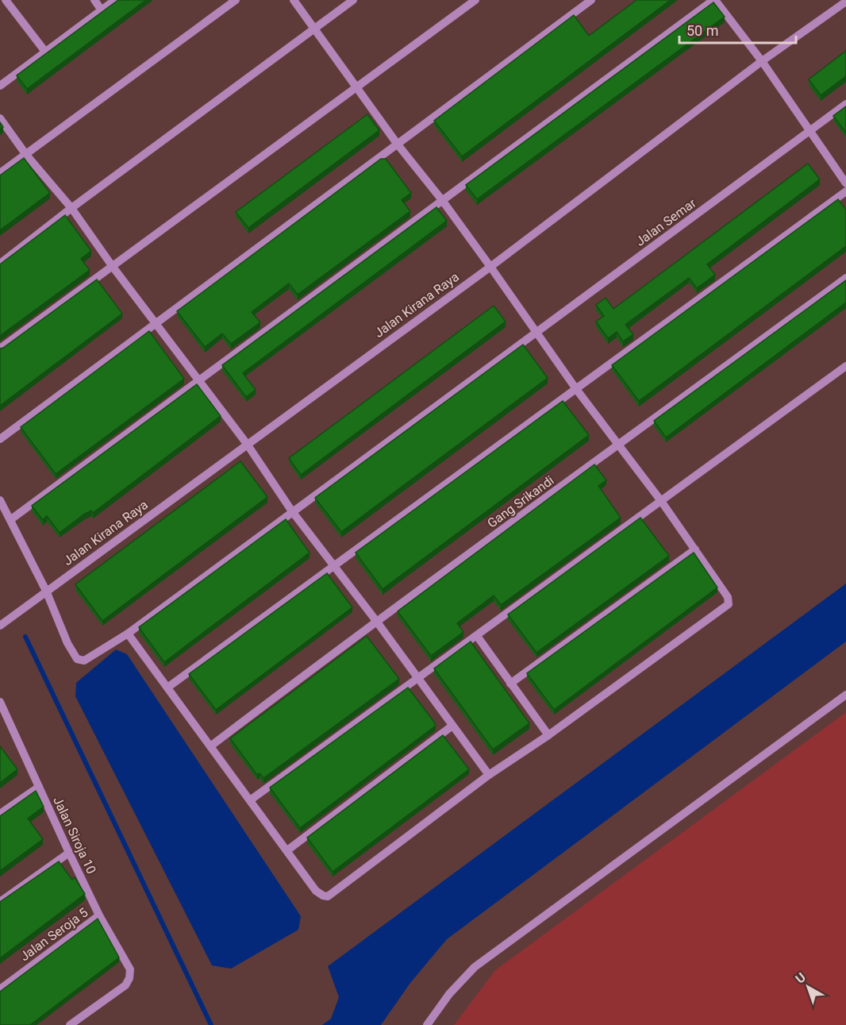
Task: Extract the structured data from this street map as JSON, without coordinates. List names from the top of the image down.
{
  "streets": {
    "street": [
      "Jalan Semar",
      "Jalan Kirana Raya",
      "Gang Srikandi",
      "Jalan Siroja 10",
      "Jalan Seroja 5"
    ]
  },
  "crossings": [
    ["Jalan Semar", "Jalan Kirana Raya"],
    ["Jalan Siroja 10", "Jalan Seroja 5"]
  ],
  "scale_bar": "50 m",
  "north": "top left"
}
